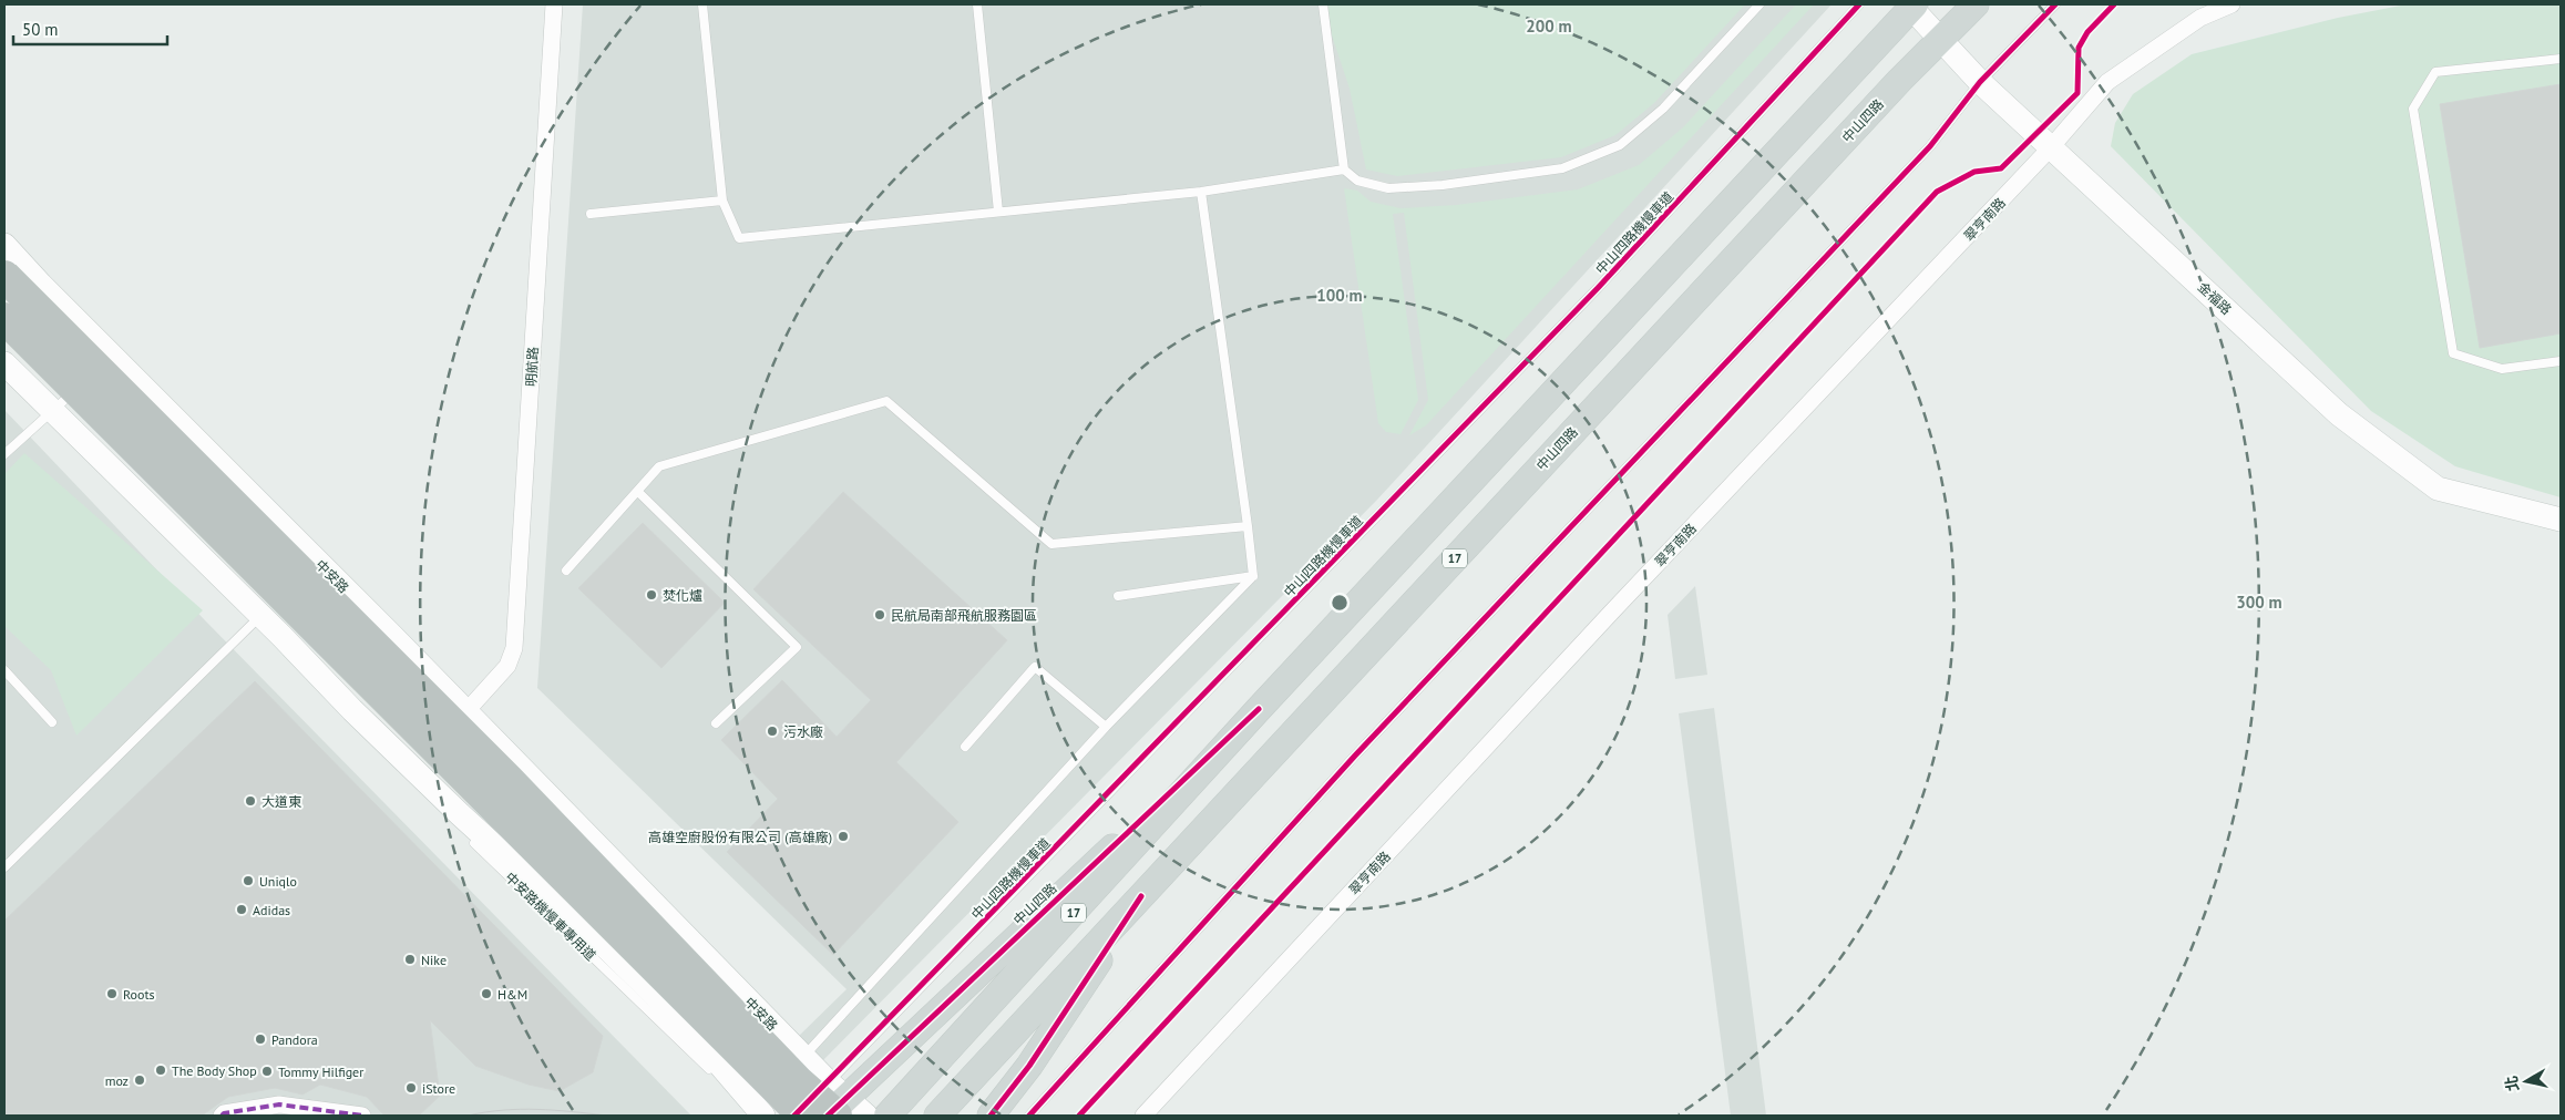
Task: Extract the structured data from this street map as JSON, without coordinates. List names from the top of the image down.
{
  "streets": {
    "main road": ["中山四路", "17"],
    "street": [
      "翠亨南路",
      "金福路",
      "明航路",
      "中安路"
    ],
    "lane": ["中山四路機慢車道", "中安路機慢車專用道"]
  },
  "crossings": [
    ["中山四路", "中山四路機慢車道"],
    ["中山四路", "金福路"],
    ["中山四路", "中安路"],
    ["翠亨南路", "金福路"],
    ["中山四路機慢車道", "中安路"],
    ["明航路", "中安路"]
  ],
  "places": [
    "焚化爐",
    "民航局南部飛航服務園區",
    "污水廠",
    "大道東",
    "高雄空廚股份有限公司 (高雄廠)",
    "Uniqlo",
    "Adidas",
    "Nike",
    "Roots",
    "H&M",
    "Pandora",
    "The Body Shop",
    "Tommy Hilfiger",
    "moz",
    "iStore"
  ],
  "scale_bar": "50 m",
  "north": "left",
  "rings": ["200 m", "100 m", "300 m"]
}
